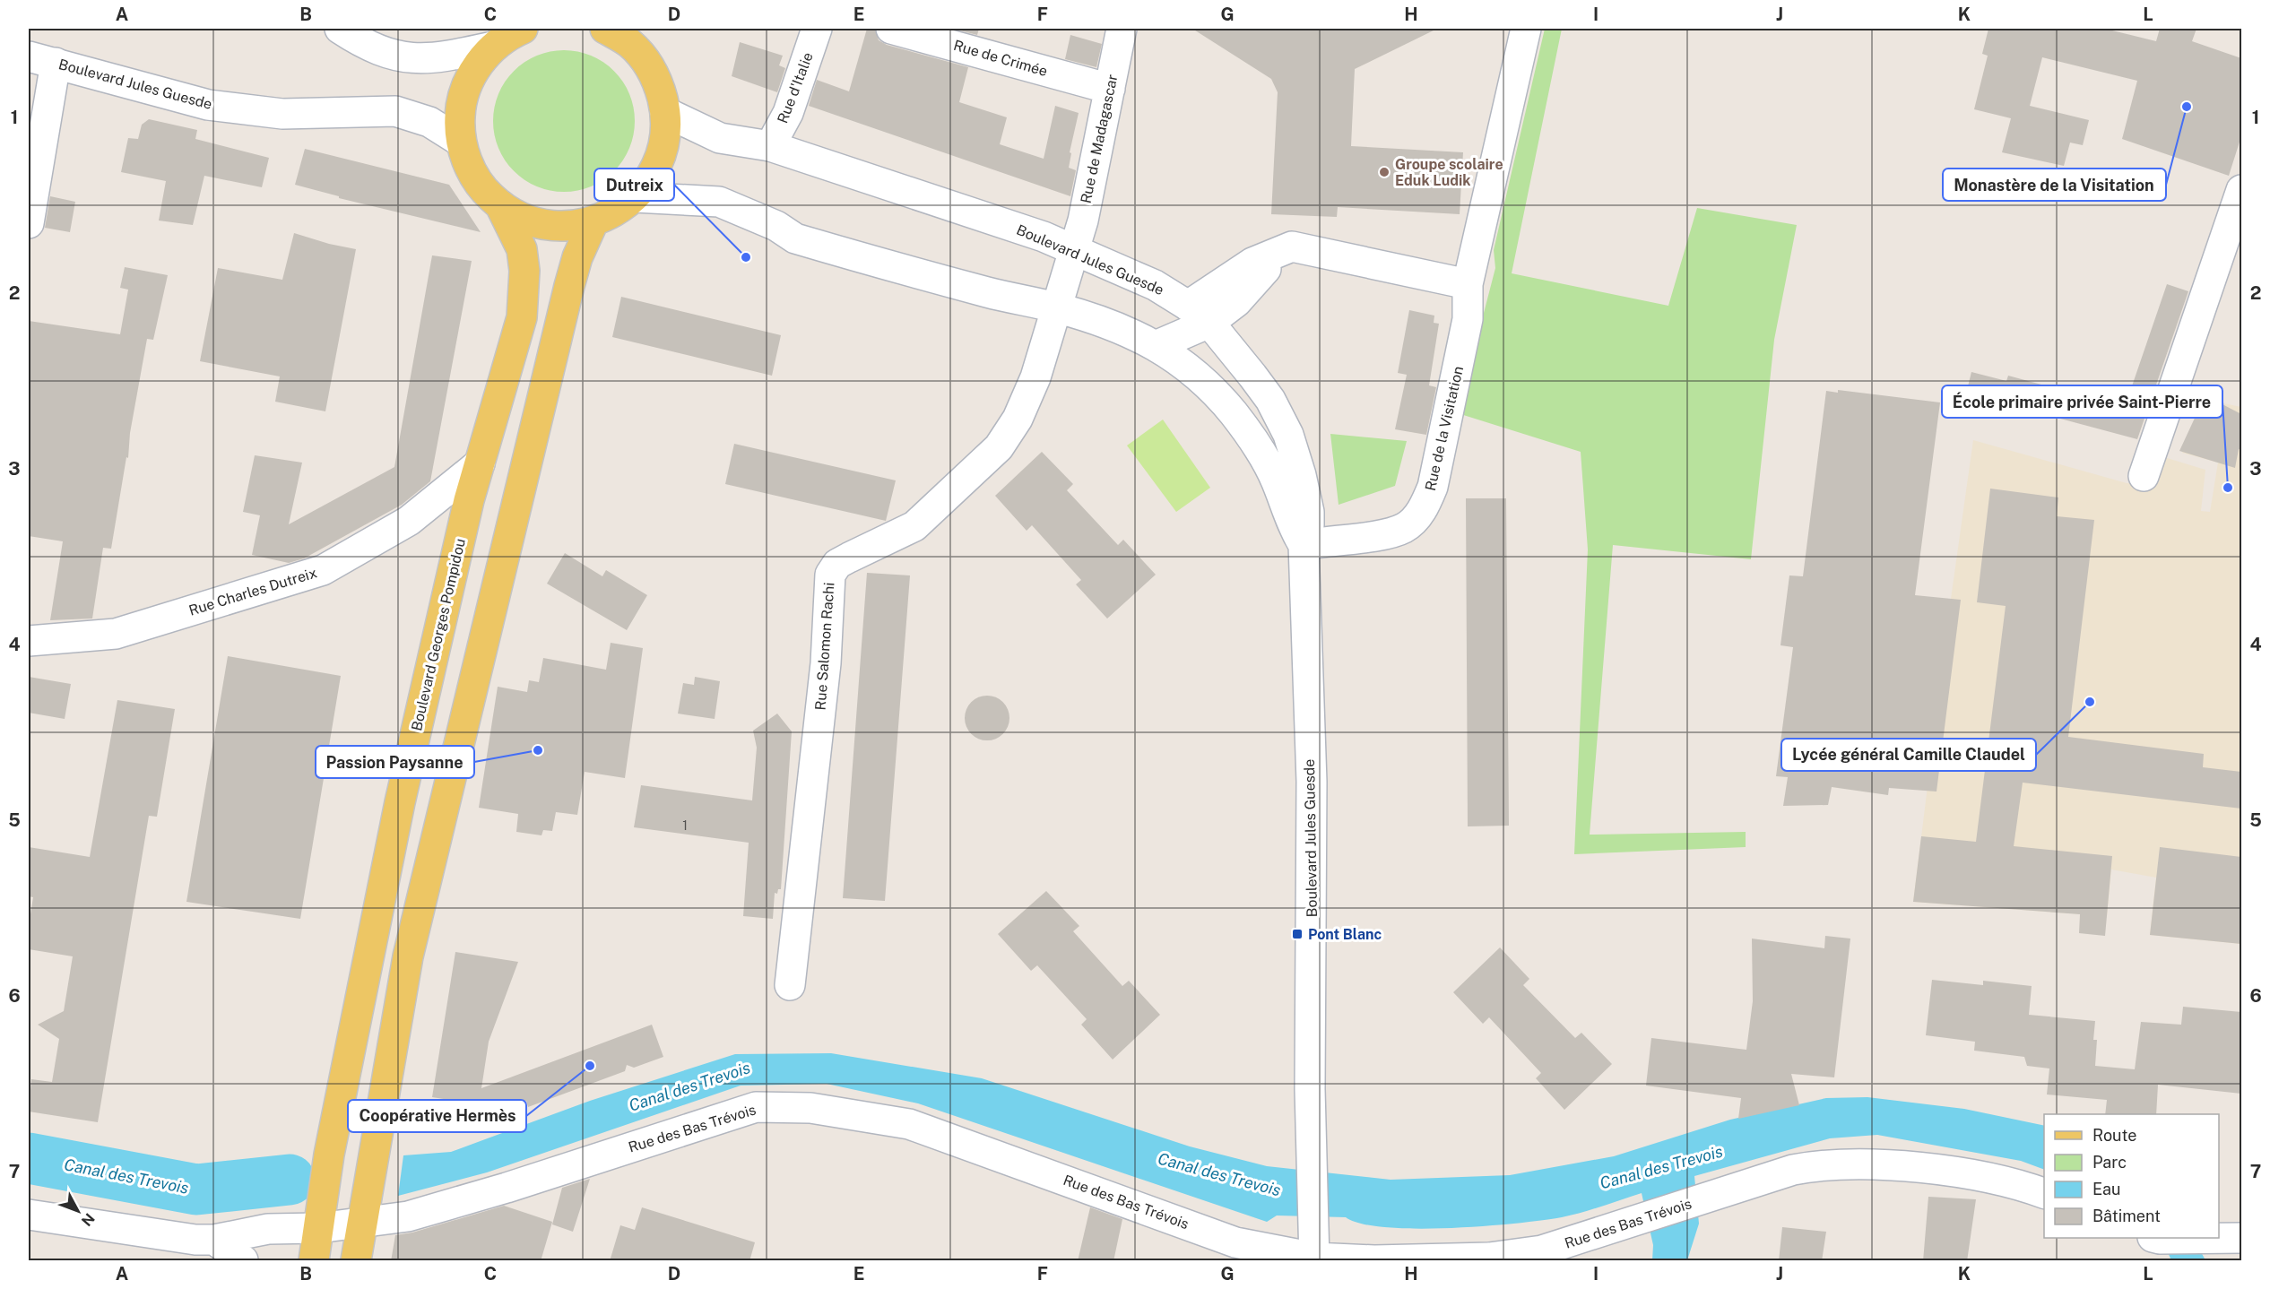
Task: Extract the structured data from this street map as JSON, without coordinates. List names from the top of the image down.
{
  "streets": {
    "main road": ["Boulevard Georges Pompidou"],
    "street": [
      "Rue de Crimée",
      "Boulevard Jules Guesde",
      "Rue d'Italie",
      "Rue de Madagascar",
      "Rue de la Visitation",
      "Rue Charles Dutreix",
      "Rue Salomon Rachi",
      "Rue des Bas Trévois"
    ]
  },
  "crossings": [
    ["Rue de Crimée", "Rue de Madagascar"],
    ["Boulevard Jules Guesde", "Rue d'Italie"],
    ["Boulevard Jules Guesde", "Rue de Madagascar"],
    ["Boulevard Jules Guesde", "Rue de la Visitation"],
    ["Boulevard Jules Guesde", "Boulevard Georges Pompidou"],
    ["Boulevard Jules Guesde", "Rue Salomon Rachi"],
    ["Boulevard Jules Guesde", "Rue des Bas Trévois"],
    ["Rue de Madagascar", "Rue Salomon Rachi"],
    ["Rue Charles Dutreix", "Boulevard Georges Pompidou"],
    ["Boulevard Georges Pompidou", "Rue des Bas Trévois"]
  ],
  "water": ["Canal des Trevois"],
  "places": {
    "other": [
      "Monastère de la Visitation",
      "Groupe scolaire Eduk Ludik",
      "Dutreix",
      "École primaire privée Saint-Pierre",
      "Lycée général Camille Claudel",
      "Passion Paysanne",
      "Coopérative Hermès"
    ],
    "transit": ["Pont Blanc"]
  },
  "house_numbers": ["1"],
  "legend": [
    "Route",
    "Parc",
    "Eau",
    "Bâtiment"
  ],
  "north": "bottom right",
  "grid": {
    "columns": [
      "A",
      "B",
      "C",
      "D",
      "E",
      "F",
      "G",
      "H",
      "I",
      "J",
      "K",
      "L"
    ],
    "rows": [
      "1",
      "2",
      "3",
      "4",
      "5",
      "6",
      "7"
    ]
  }
}
